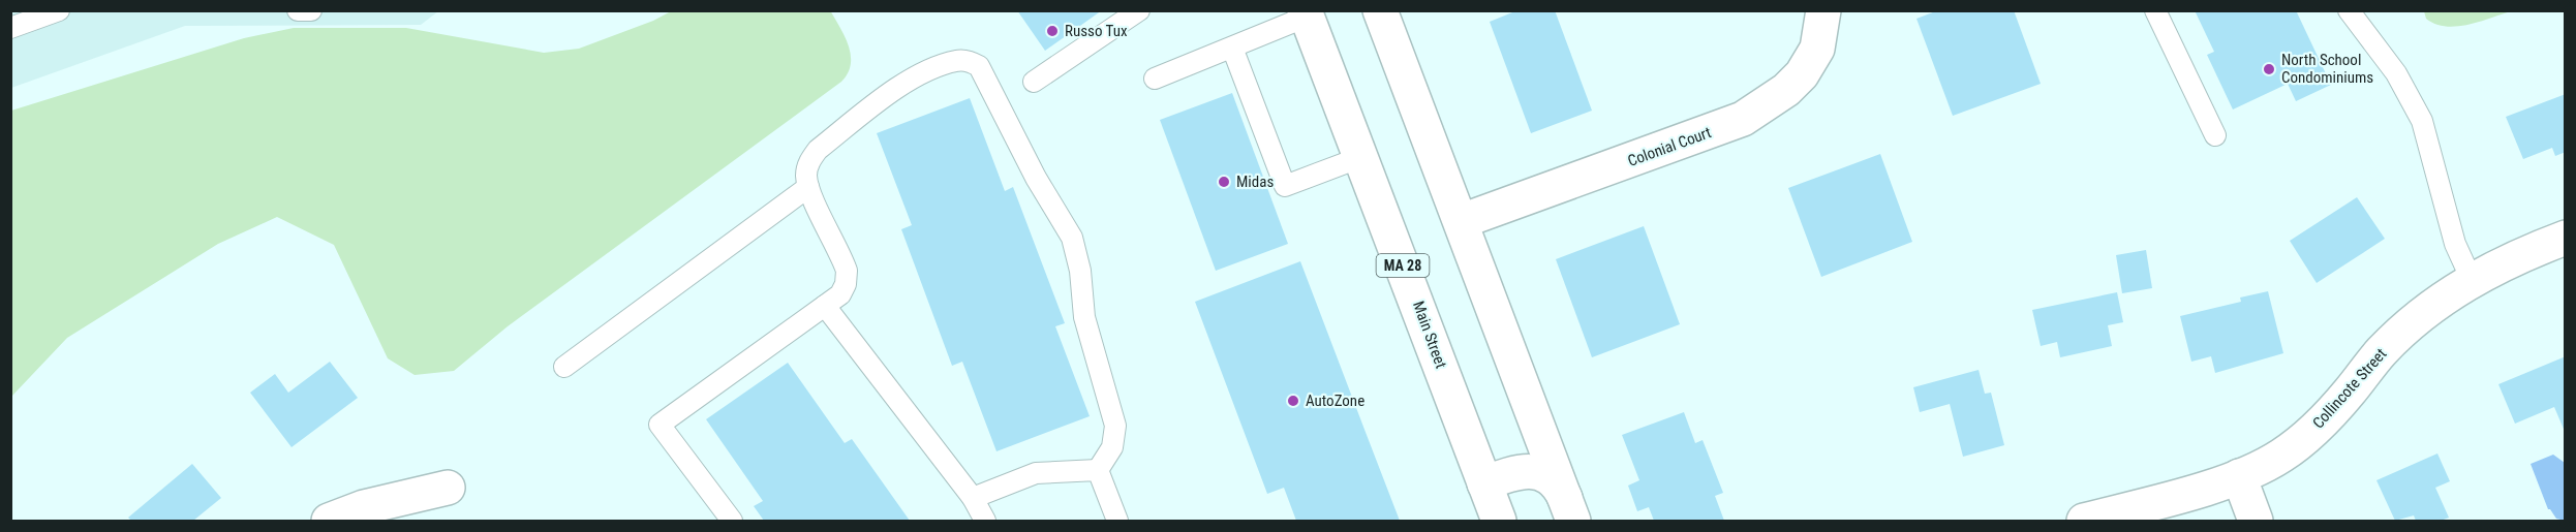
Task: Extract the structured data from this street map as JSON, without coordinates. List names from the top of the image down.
{
  "streets": {
    "street": [
      "Colonial Court",
      "MA 28",
      "Main Street",
      "Collincote Street"
    ]
  },
  "places": [
    "Russo Tux",
    "North School Condominiums",
    "Midas",
    "AutoZone"
  ]
}
